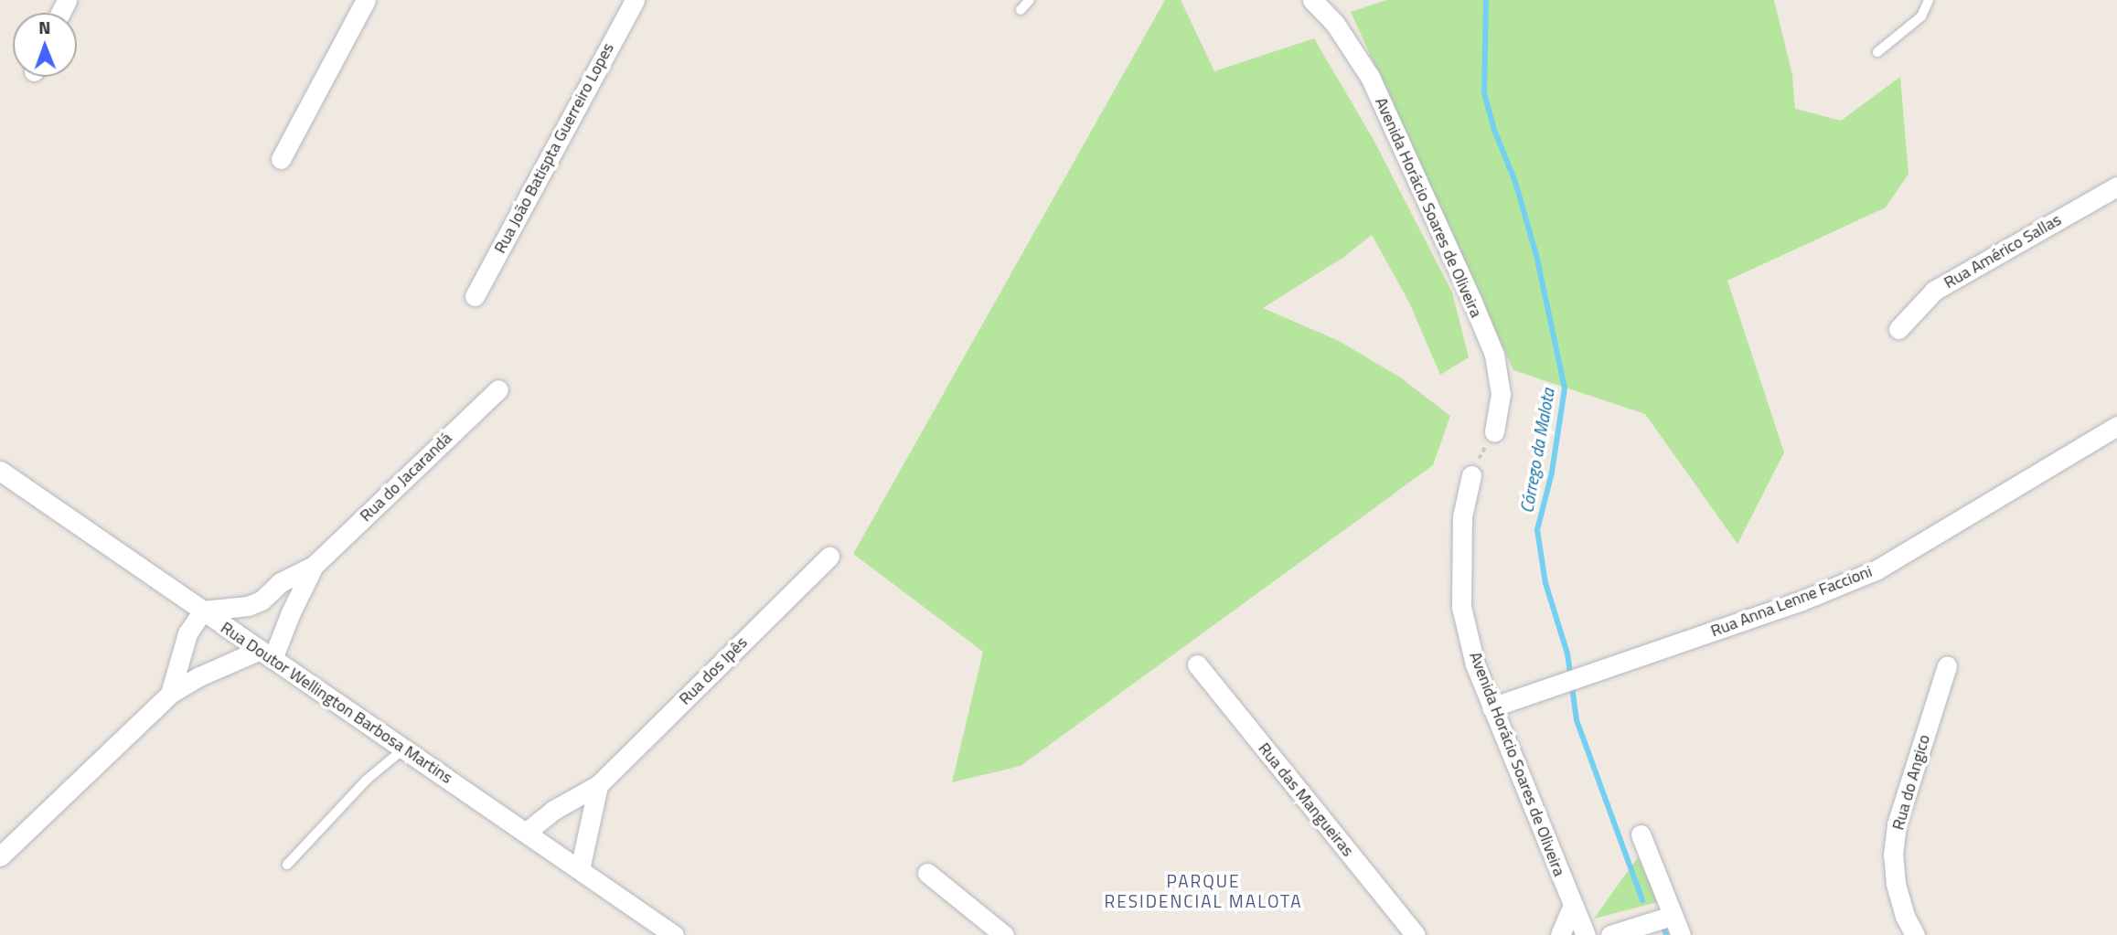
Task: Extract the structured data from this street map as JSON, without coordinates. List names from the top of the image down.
{
  "streets": {
    "street": [
      "Rua João Batispta Guerreiro Lopes",
      "Avenida Horácio Soares de Oliveira",
      "Rua Américo Sallas",
      "Rua do Jacarandá",
      "Rua Anna Lenne Faccioni",
      "Rua dos Ipês",
      "Rua Doutor Wellington Barbosa Martins",
      "Rua do Angico",
      "Rua das Mangueiras"
    ]
  },
  "crossings": [
    ["Avenida Horácio Soares de Oliveira", "Rua Anna Lenne Faccioni"],
    ["Rua do Jacarandá", "Rua Doutor Wellington Barbosa Martins"],
    ["Rua dos Ipês", "Rua Doutor Wellington Barbosa Martins"]
  ],
  "districts": ["PARQUE RESIDENCIAL MALOTA"],
  "water": ["Córrego da Malota"],
  "north": "top"
}
